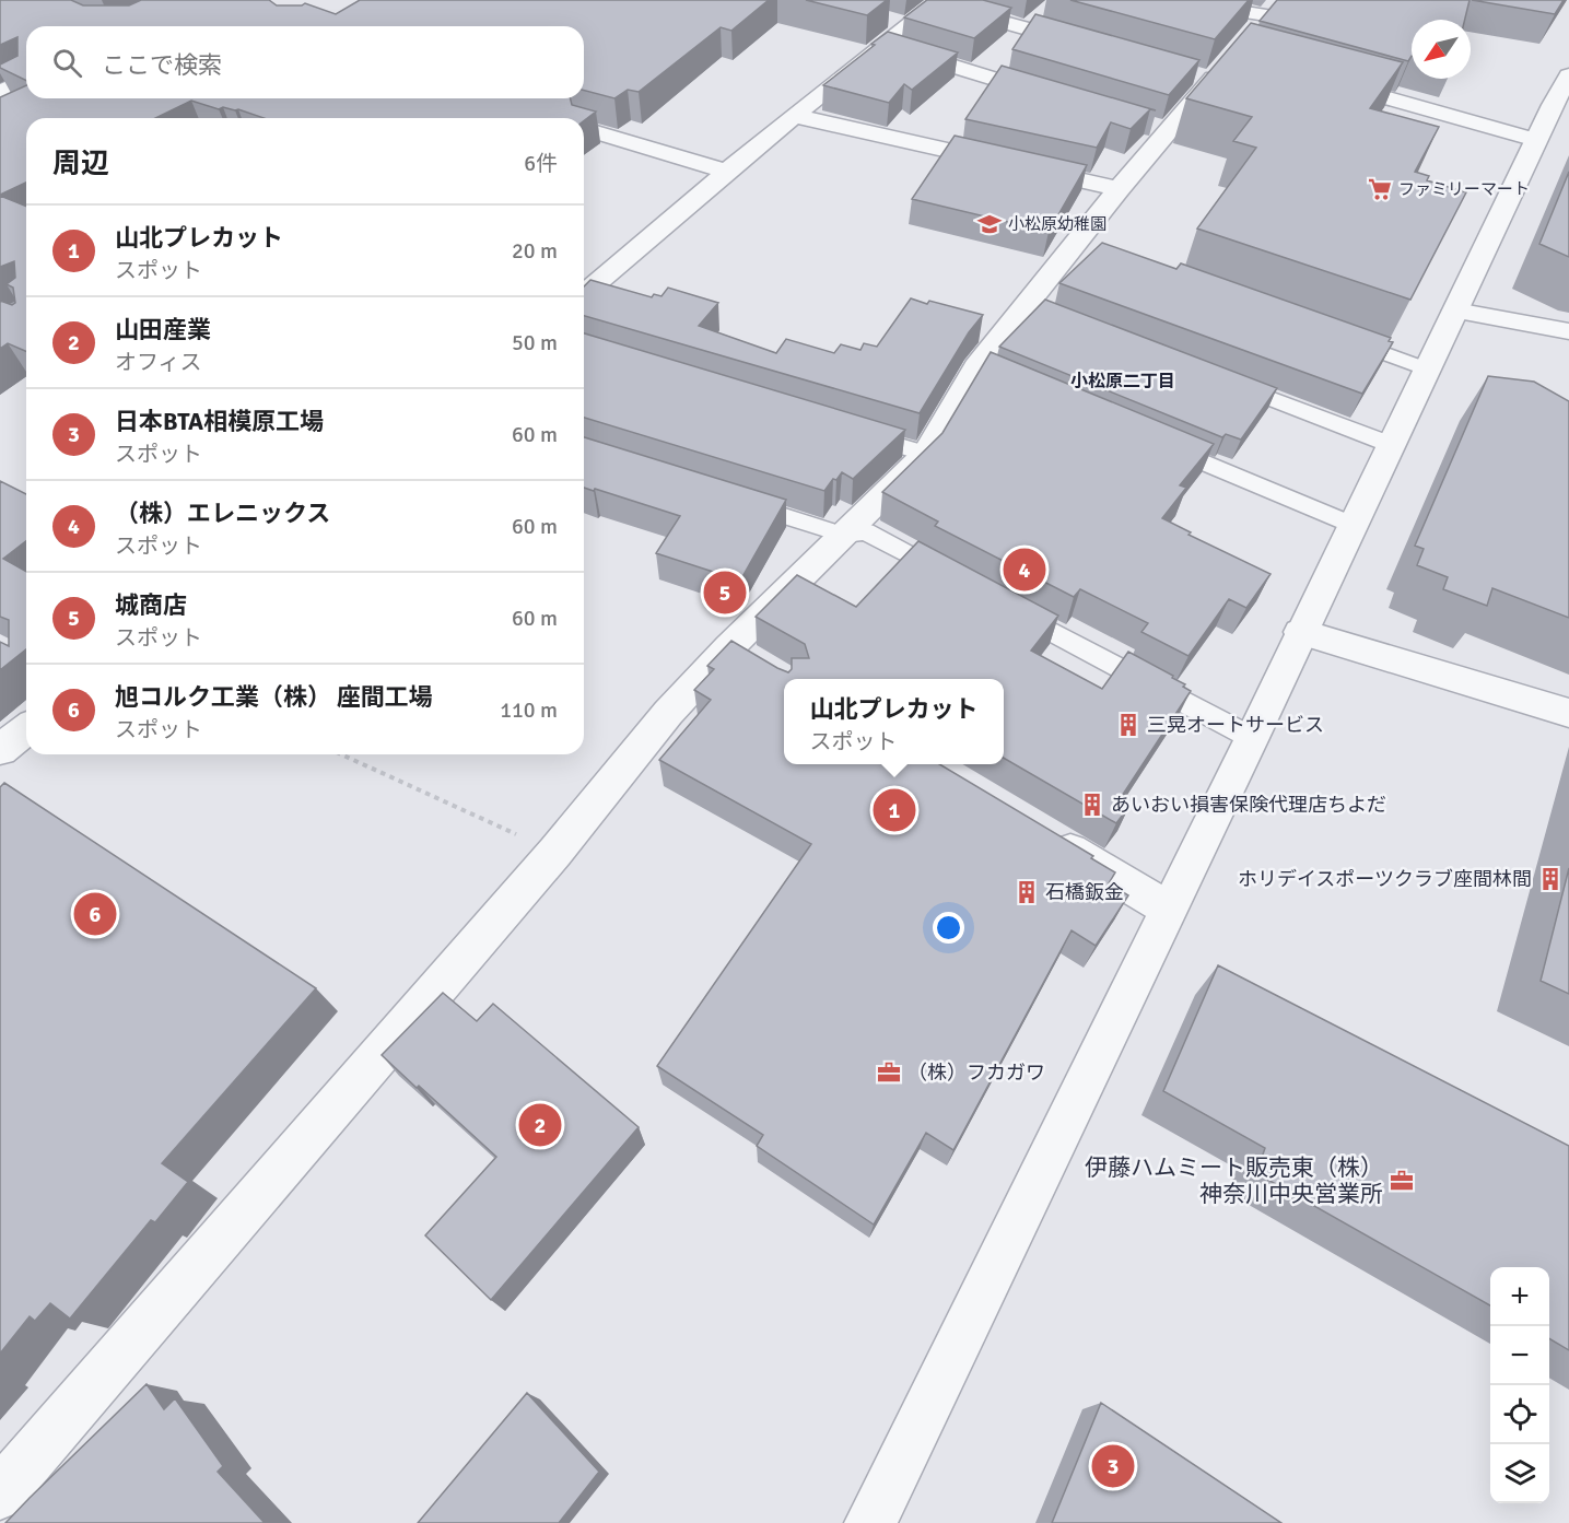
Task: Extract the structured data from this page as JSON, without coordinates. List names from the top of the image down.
{
  "districts": ["小松原二丁目"],
  "places": {
    "supermarket": ["ファミリーマート"],
    "school or university": ["小松原幼稚園"],
    "building": [
      "三晃オートサービス",
      "あいおい損害保険代理店ちよだ",
      "ホリデイスポーツクラブ座間林間",
      "石橋鈑金"
    ],
    "office": ["（株）フカガワ", "伊藤ハムミート販売東（株） 神奈川中央営業所"]
  },
  "north": "bottom left",
  "page": {
    "search": "ここで検索",
    "heading": ["周辺", "6件"],
    "list": [
      {
        "mark": "1",
        "name": "山北プレカット",
        "note": "スポット",
        "value": "20 m"
      },
      {
        "mark": "2",
        "name": "山田産業",
        "note": "オフィス",
        "value": "50 m"
      },
      {
        "mark": "3",
        "name": "日本BTA相模原工場",
        "note": "スポット",
        "value": "60 m"
      },
      {
        "mark": "4",
        "name": "（株）エレニックス",
        "note": "スポット",
        "value": "60 m"
      },
      {
        "mark": "5",
        "name": "城商店",
        "note": "スポット",
        "value": "60 m"
      },
      {
        "mark": "6",
        "name": "旭コルク工業（株） 座間工場",
        "note": "スポット",
        "value": "110 m"
      }
    ],
    "pins": [
      "4",
      "5",
      "1",
      "6",
      "2",
      "3"
    ],
    "popup": ["山北プレカット", "スポット"],
    "map_buttons": ["+", "−"]
  }
}
